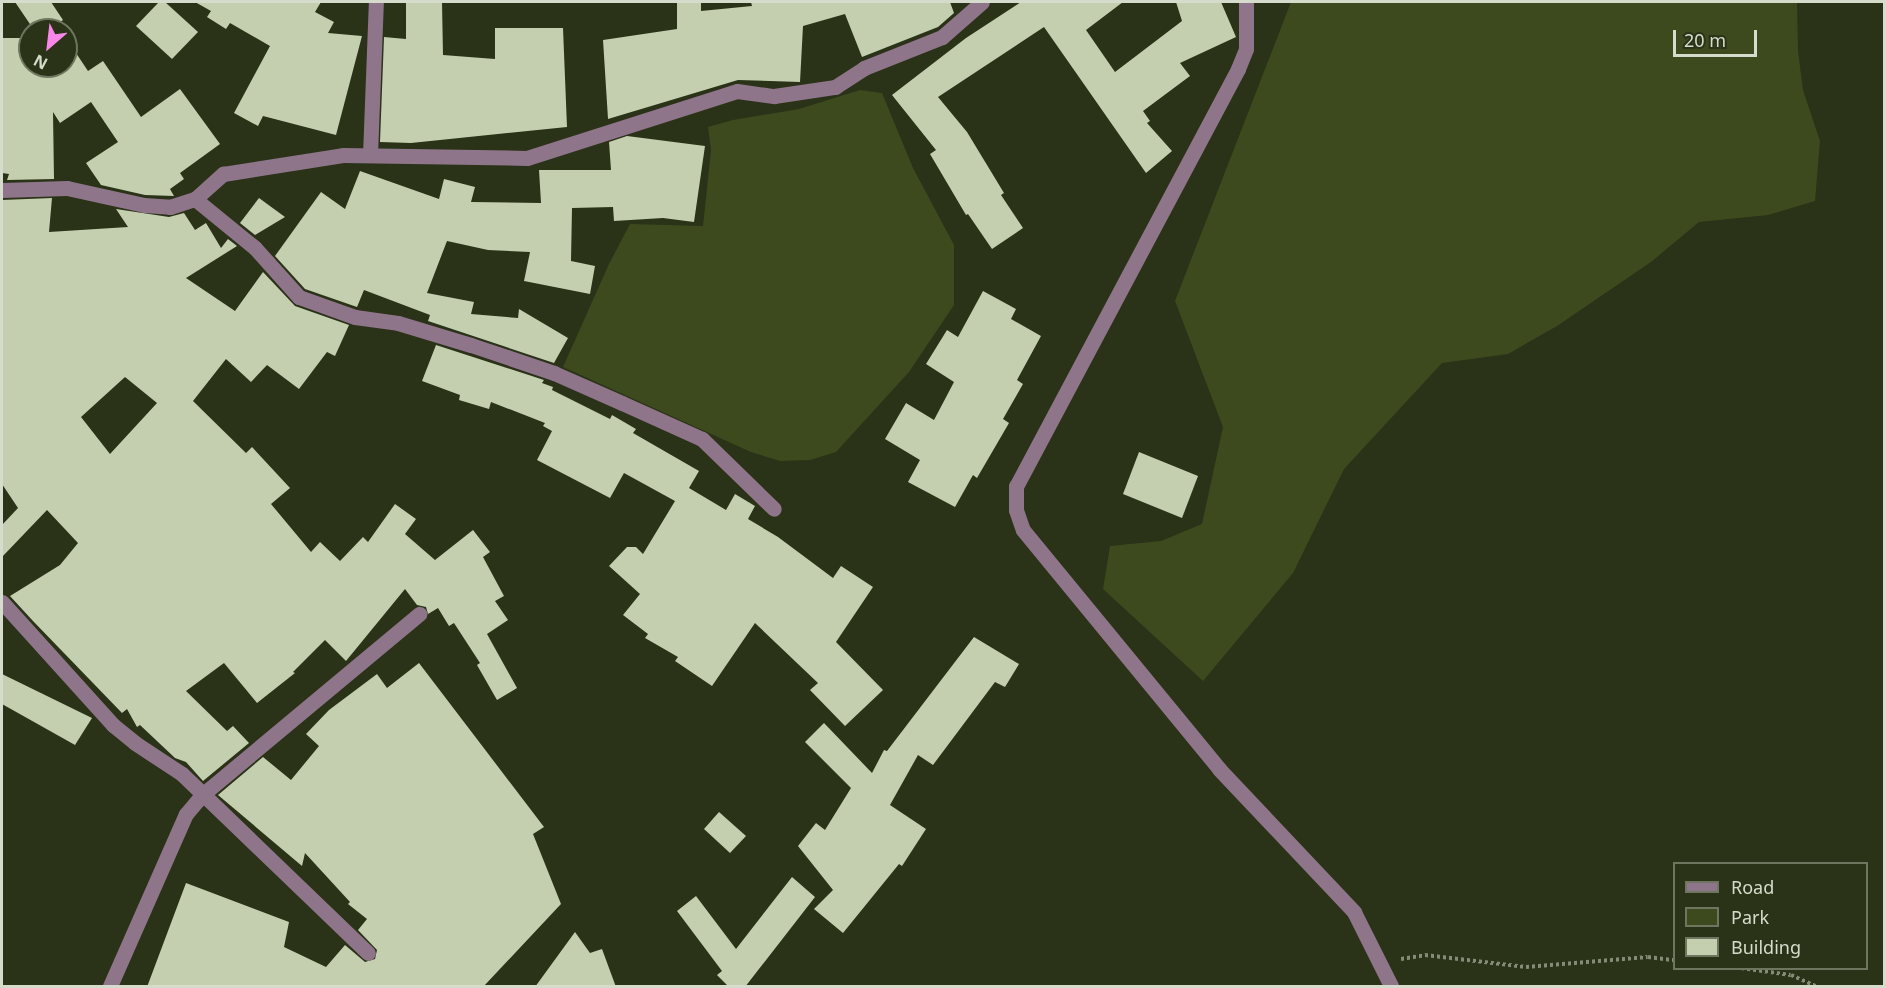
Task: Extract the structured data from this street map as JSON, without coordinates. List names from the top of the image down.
{
  "legend": ["Road", "Park", "Building"],
  "scale_bar": "20 m",
  "north": "bottom left"
}
